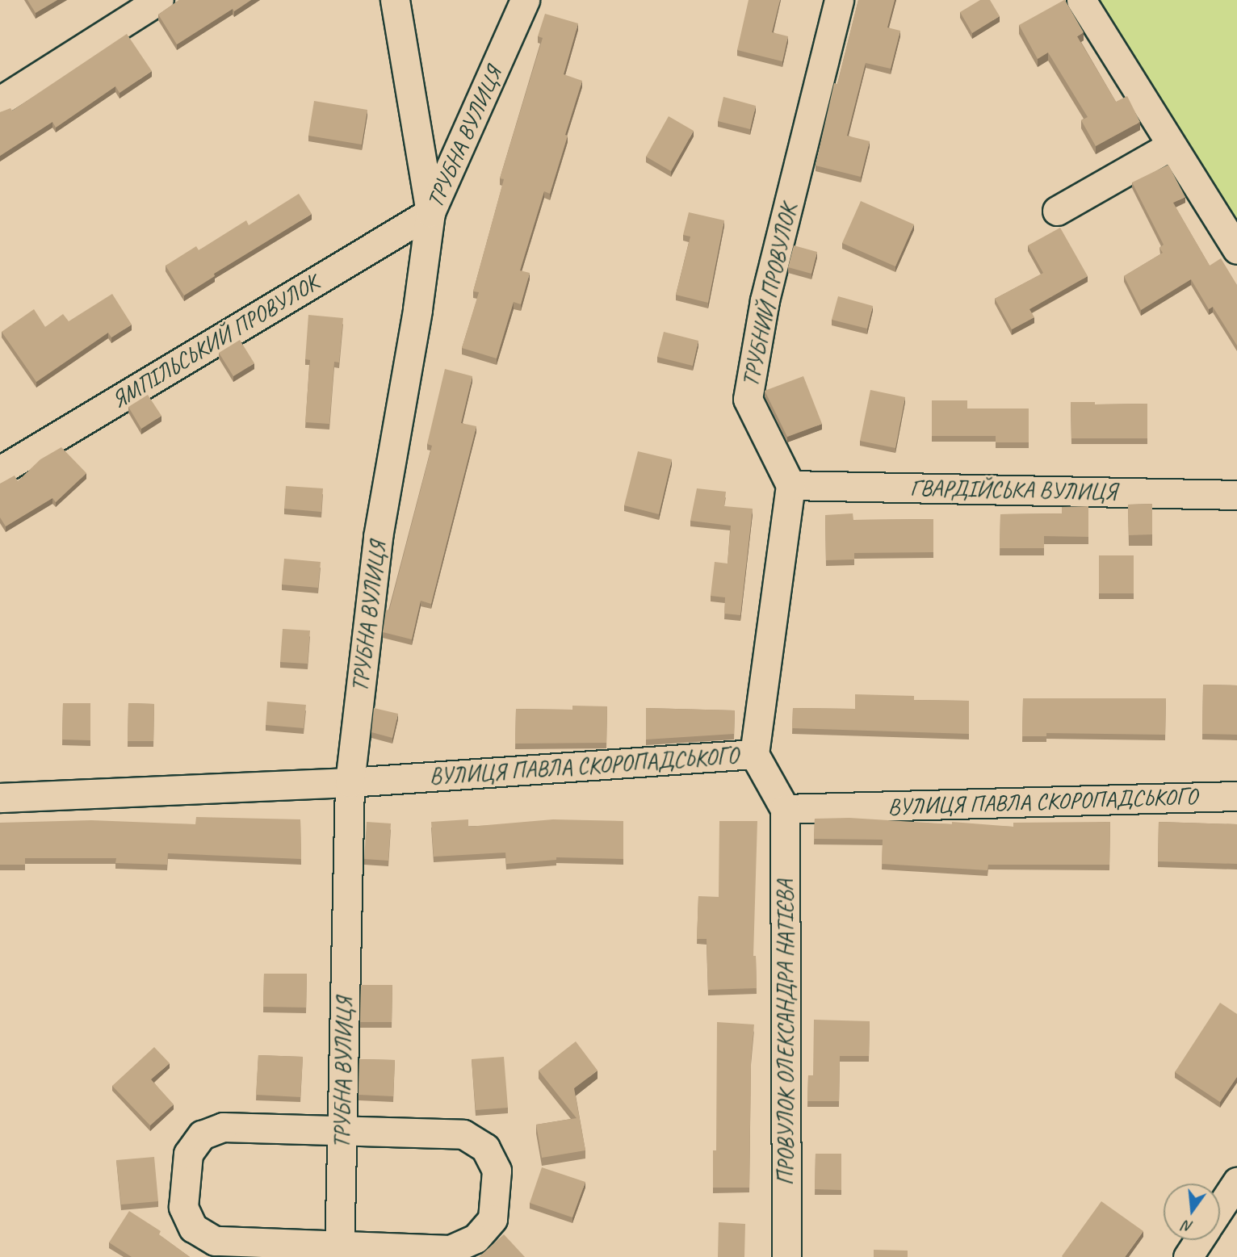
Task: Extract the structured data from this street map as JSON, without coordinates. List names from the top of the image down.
{
  "streets": {
    "street": [
      "ТРУБНА ВУЛИЦЯ",
      "ТРУБНИЙ ПРОВУЛОК",
      "ЯМПІЛЬСЬКИЙ ПРОВУЛОК",
      "ГВАРДІЙСЬКА ВУЛИЦЯ",
      "ВУЛИЦЯ ПАВЛА СКОРОПАДСЬКОГО",
      "ПРОВУЛОК ОЛЕКСАНДРА НАТІЄВА"
    ]
  },
  "crossings": [
    ["ТРУБНА ВУЛИЦЯ", "ЯМПІЛЬСЬКИЙ ПРОВУЛОК"],
    ["ТРУБНА ВУЛИЦЯ", "ВУЛИЦЯ ПАВЛА СКОРОПАДСЬКОГО"],
    ["ТРУБНИЙ ПРОВУЛОК", "ГВАРДІЙСЬКА ВУЛИЦЯ"],
    ["ВУЛИЦЯ ПАВЛА СКОРОПАДСЬКОГО", "ПРОВУЛОК ОЛЕКСАНДРА НАТІЄВА"]
  ],
  "north": "bottom"
}
